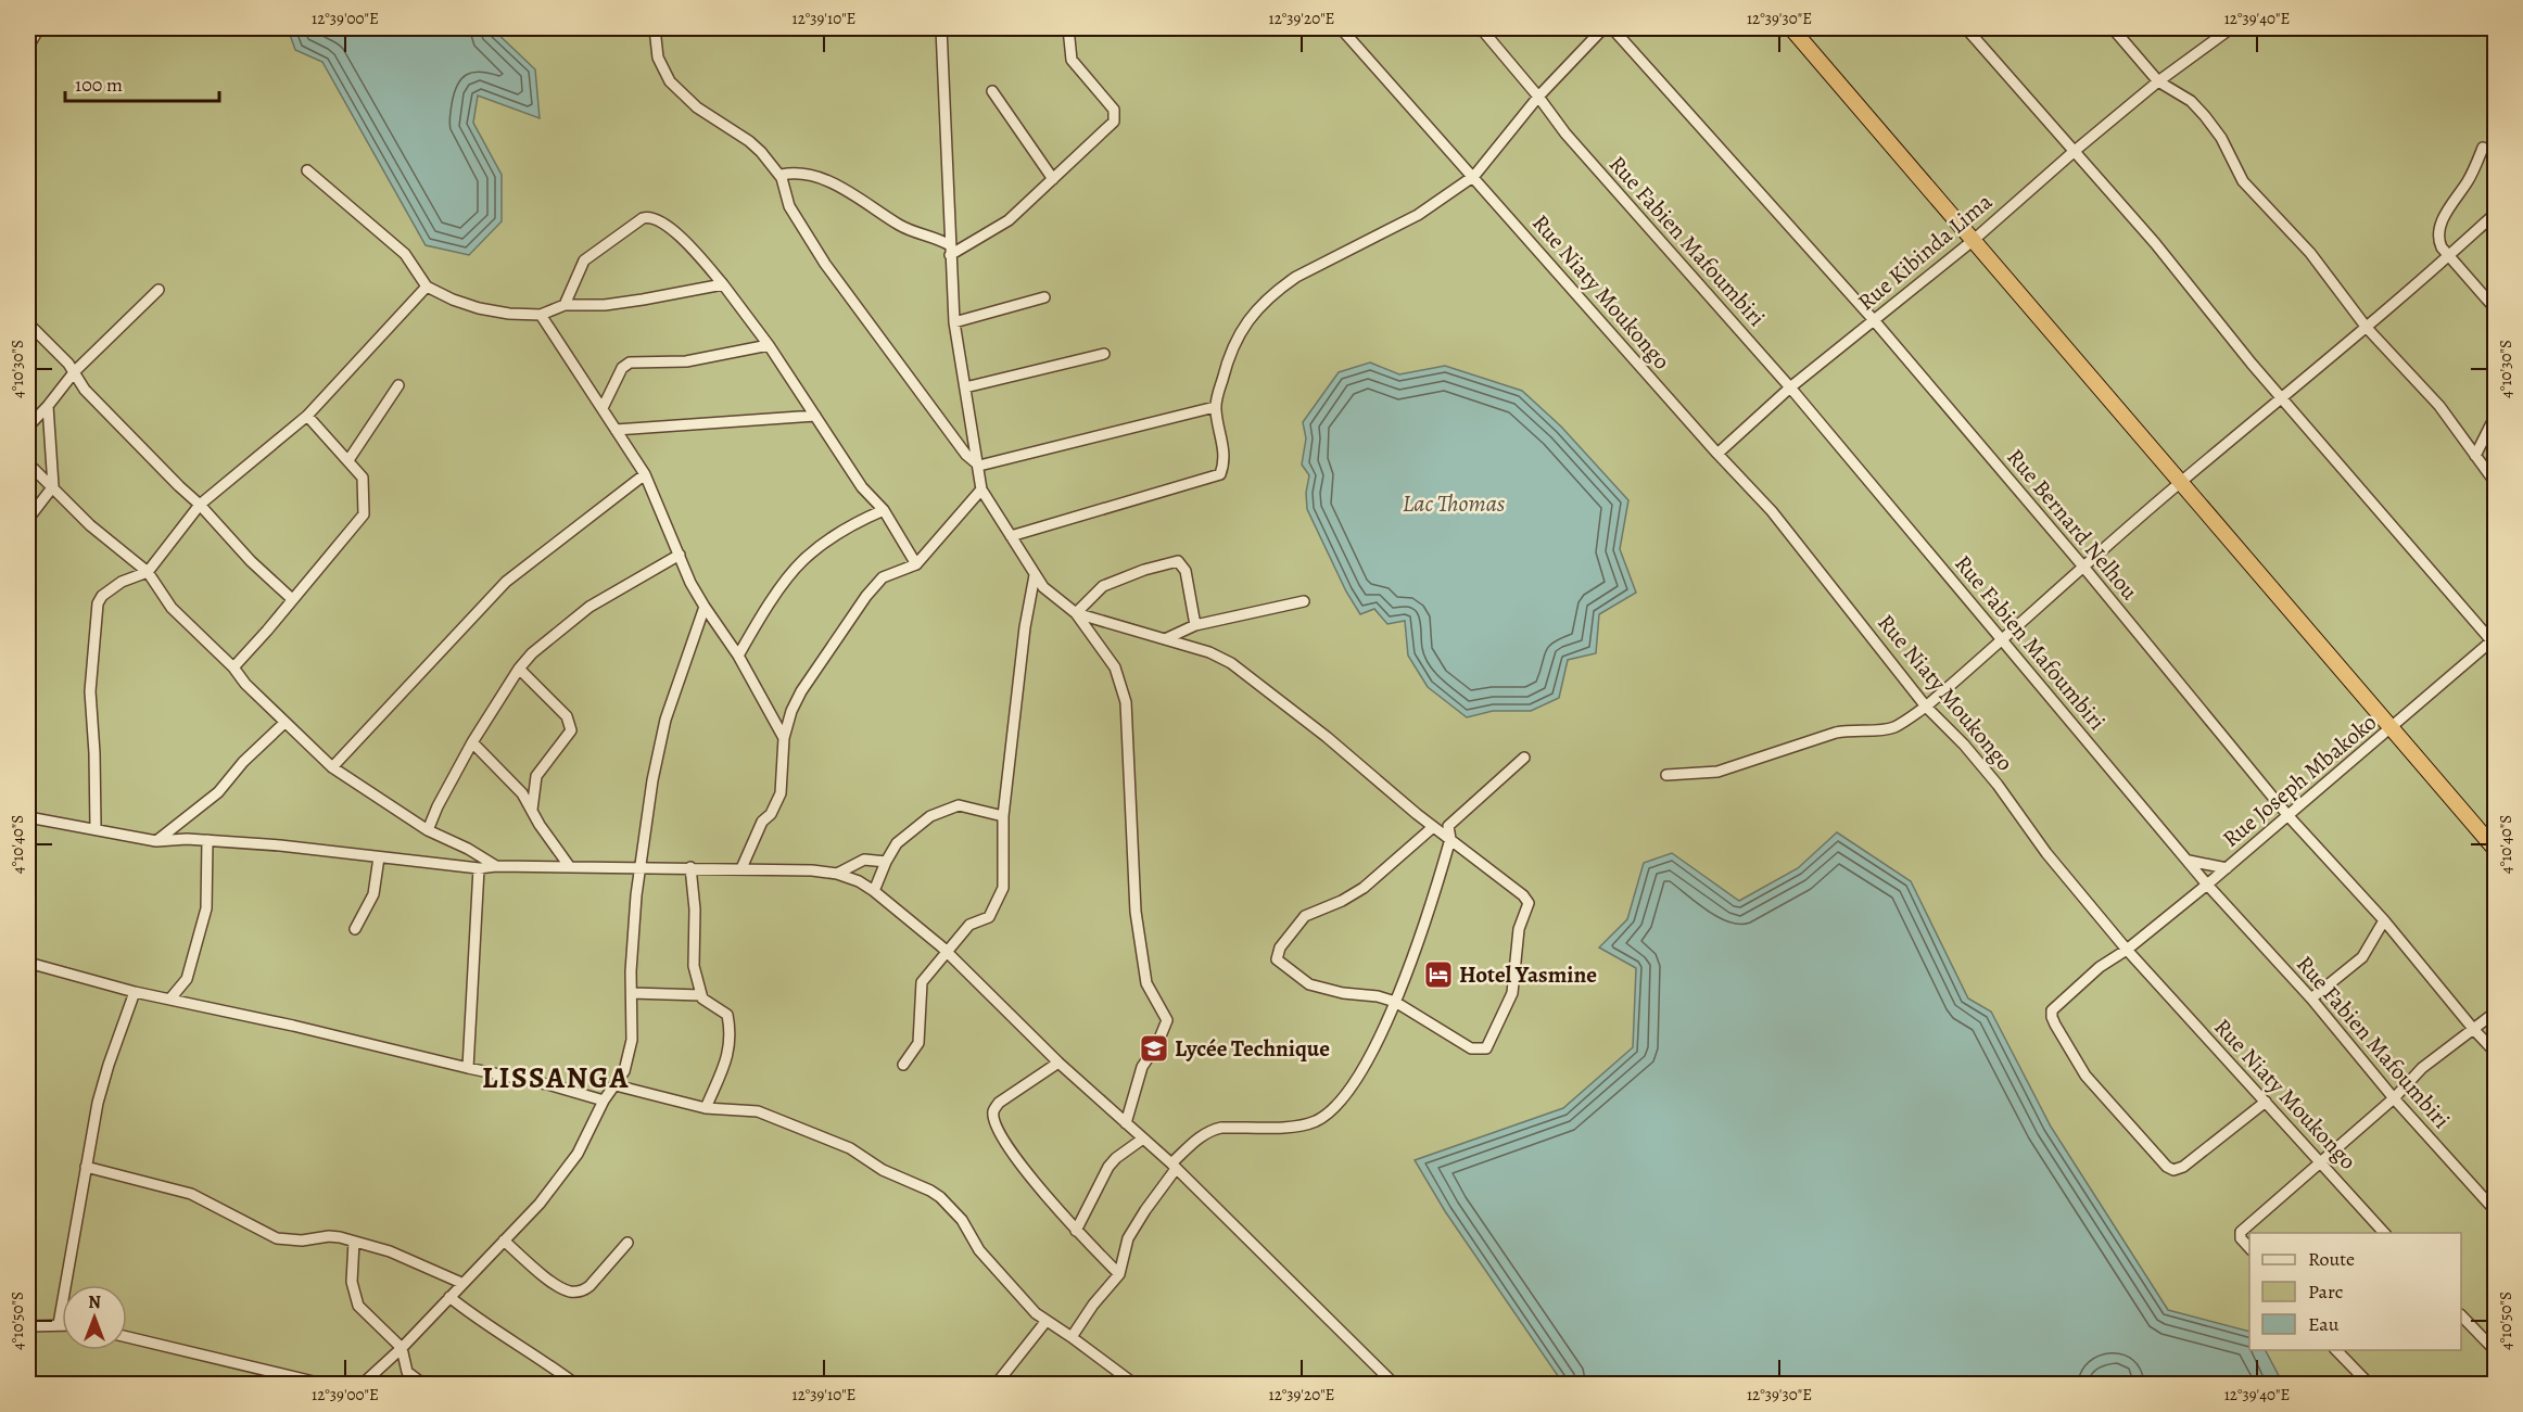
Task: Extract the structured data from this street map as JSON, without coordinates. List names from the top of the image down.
{
  "streets": {
    "street": [
      "Rue Fabien Mafoumbiri",
      "Rue Kibinda Lima",
      "Rue Niaty Moukongo",
      "Rue Bernard Nelhou",
      "Rue Joseph Mbakoko"
    ]
  },
  "crossings": [
    ["Rue Fabien Mafoumbiri", "Rue Kibinda Lima"],
    ["Rue Fabien Mafoumbiri", "Rue Joseph Mbakoko"],
    ["Rue Kibinda Lima", "Rue Niaty Moukongo"],
    ["Rue Kibinda Lima", "Rue Bernard Nelhou"],
    ["Rue Niaty Moukongo", "Rue Joseph Mbakoko"],
    ["Rue Bernard Nelhou", "Rue Joseph Mbakoko"]
  ],
  "districts": ["LISSANGA"],
  "water": ["Lac Thomas"],
  "places": {
    "hotel": ["Hotel Yasmine"],
    "school or university": ["Lycée Technique"]
  },
  "legend": ["Route", "Parc", "Eau"],
  "scale_bar": "100 m",
  "north": "top",
  "coordinates": [
    "12°39'00\"E",
    "12°39'10\"E",
    "12°39'20\"E",
    "12°39'30\"E",
    "12°39'40\"E",
    "4°10'30\"S",
    "4°10'40\"S",
    "4°10'50\"S"
  ]
}
